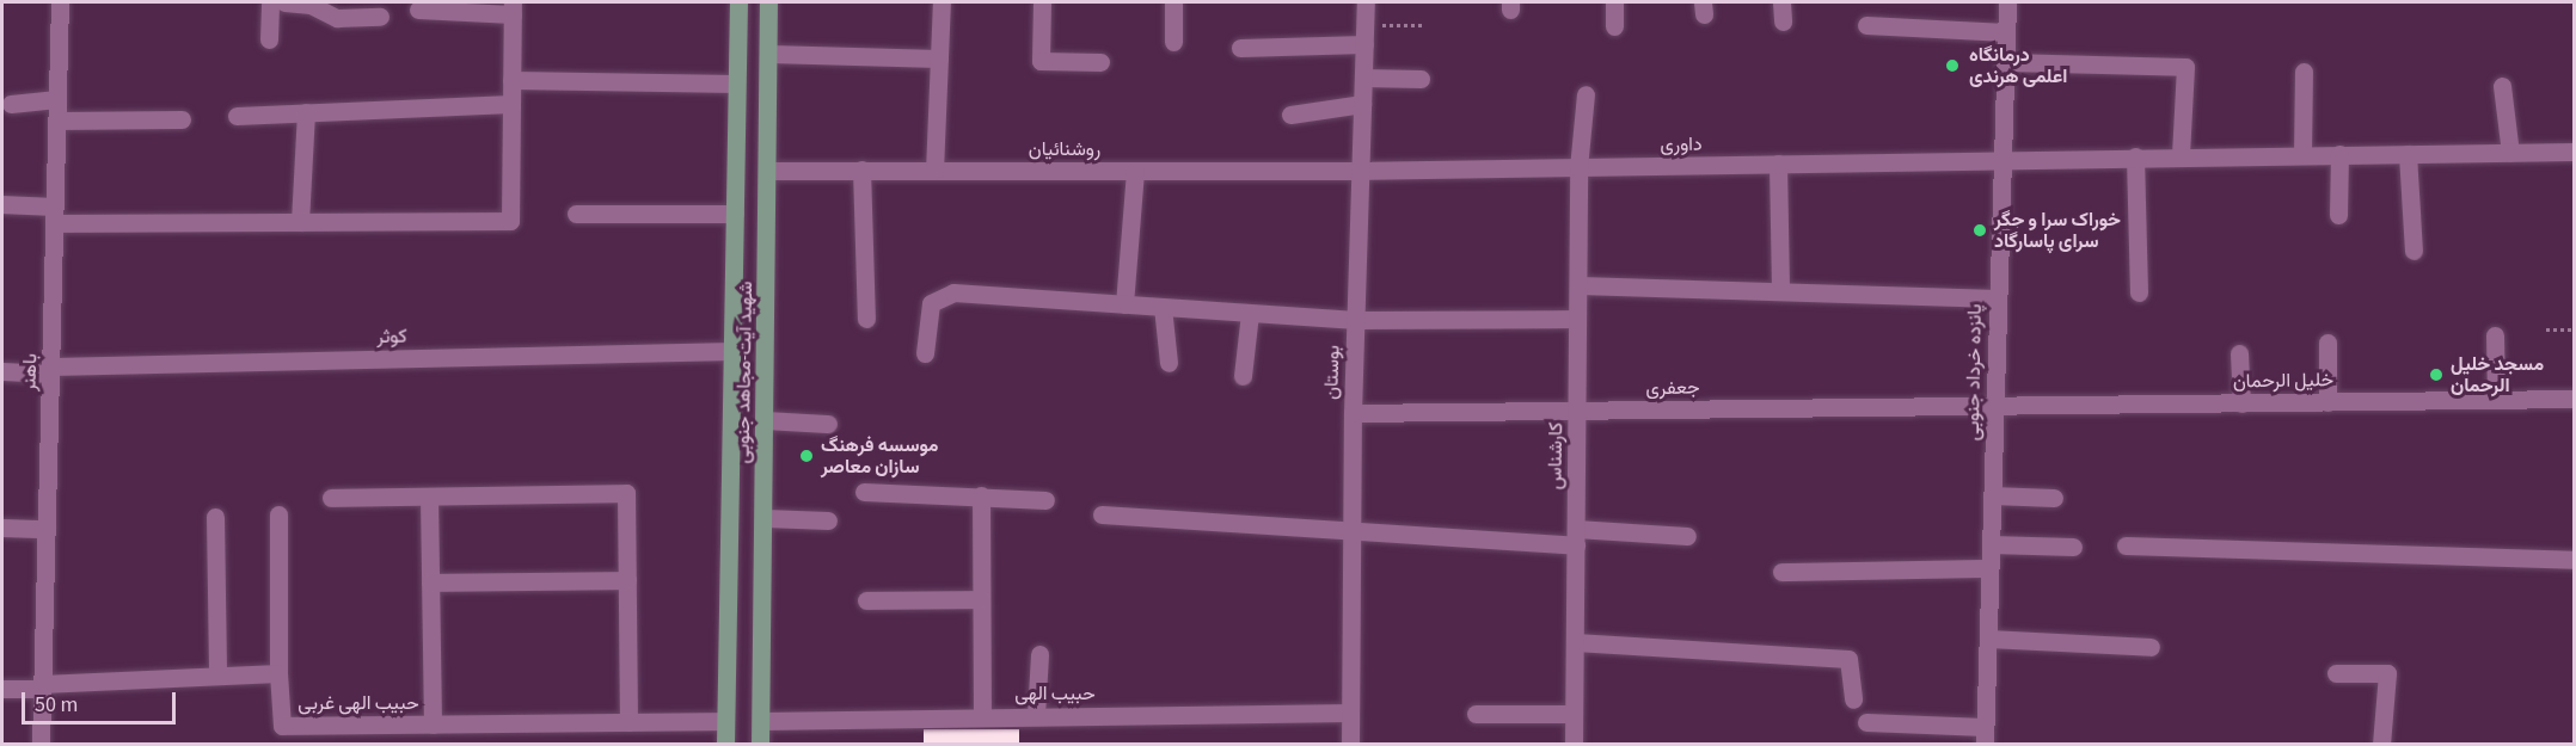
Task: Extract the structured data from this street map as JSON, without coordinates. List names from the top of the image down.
{
  "streets": {
    "main road": ["شهید آیت-مجاهد جنوبی"],
    "street": [
      "داوری",
      "روشنائیان",
      "کوثر",
      "باهنر",
      "بوستان",
      "پانزده خرداد جنوبی",
      "خلیل الرحمان",
      "جعفری",
      "کارشناس",
      "حبیب الهی",
      "حبیب الهی غربی"
    ]
  },
  "crossings": [
    ["داوری", "روشنائیان"],
    ["داوری", "بوستان"],
    ["داوری", "پانزده خرداد جنوبی"],
    ["داوری", "کارشناس"],
    ["روشنائیان", "شهید آیت-مجاهد جنوبی"],
    ["روشنائیان", "بوستان"],
    ["کوثر", "باهنر"],
    ["کوثر", "شهید آیت-مجاهد جنوبی"],
    ["باهنر", "حبیب الهی غربی"],
    ["شهید آیت-مجاهد جنوبی", "حبیب الهی"],
    ["شهید آیت-مجاهد جنوبی", "حبیب الهی غربی"],
    ["بوستان", "جعفری"],
    ["بوستان", "حبیب الهی"],
    ["پانزده خرداد جنوبی", "خلیل الرحمان"],
    ["پانزده خرداد جنوبی", "جعفری"],
    ["خلیل الرحمان", "جعفری"],
    ["جعفری", "کارشناس"]
  ],
  "places": [
    "درمانگاه اعلمی هرندی",
    "خوراک سرا و جگر سرای پاسارگاد",
    "مسجد خلیل الرحمان",
    "موسسه فرهنگ سازان معاصر"
  ],
  "scale_bar": "50 m"
}
